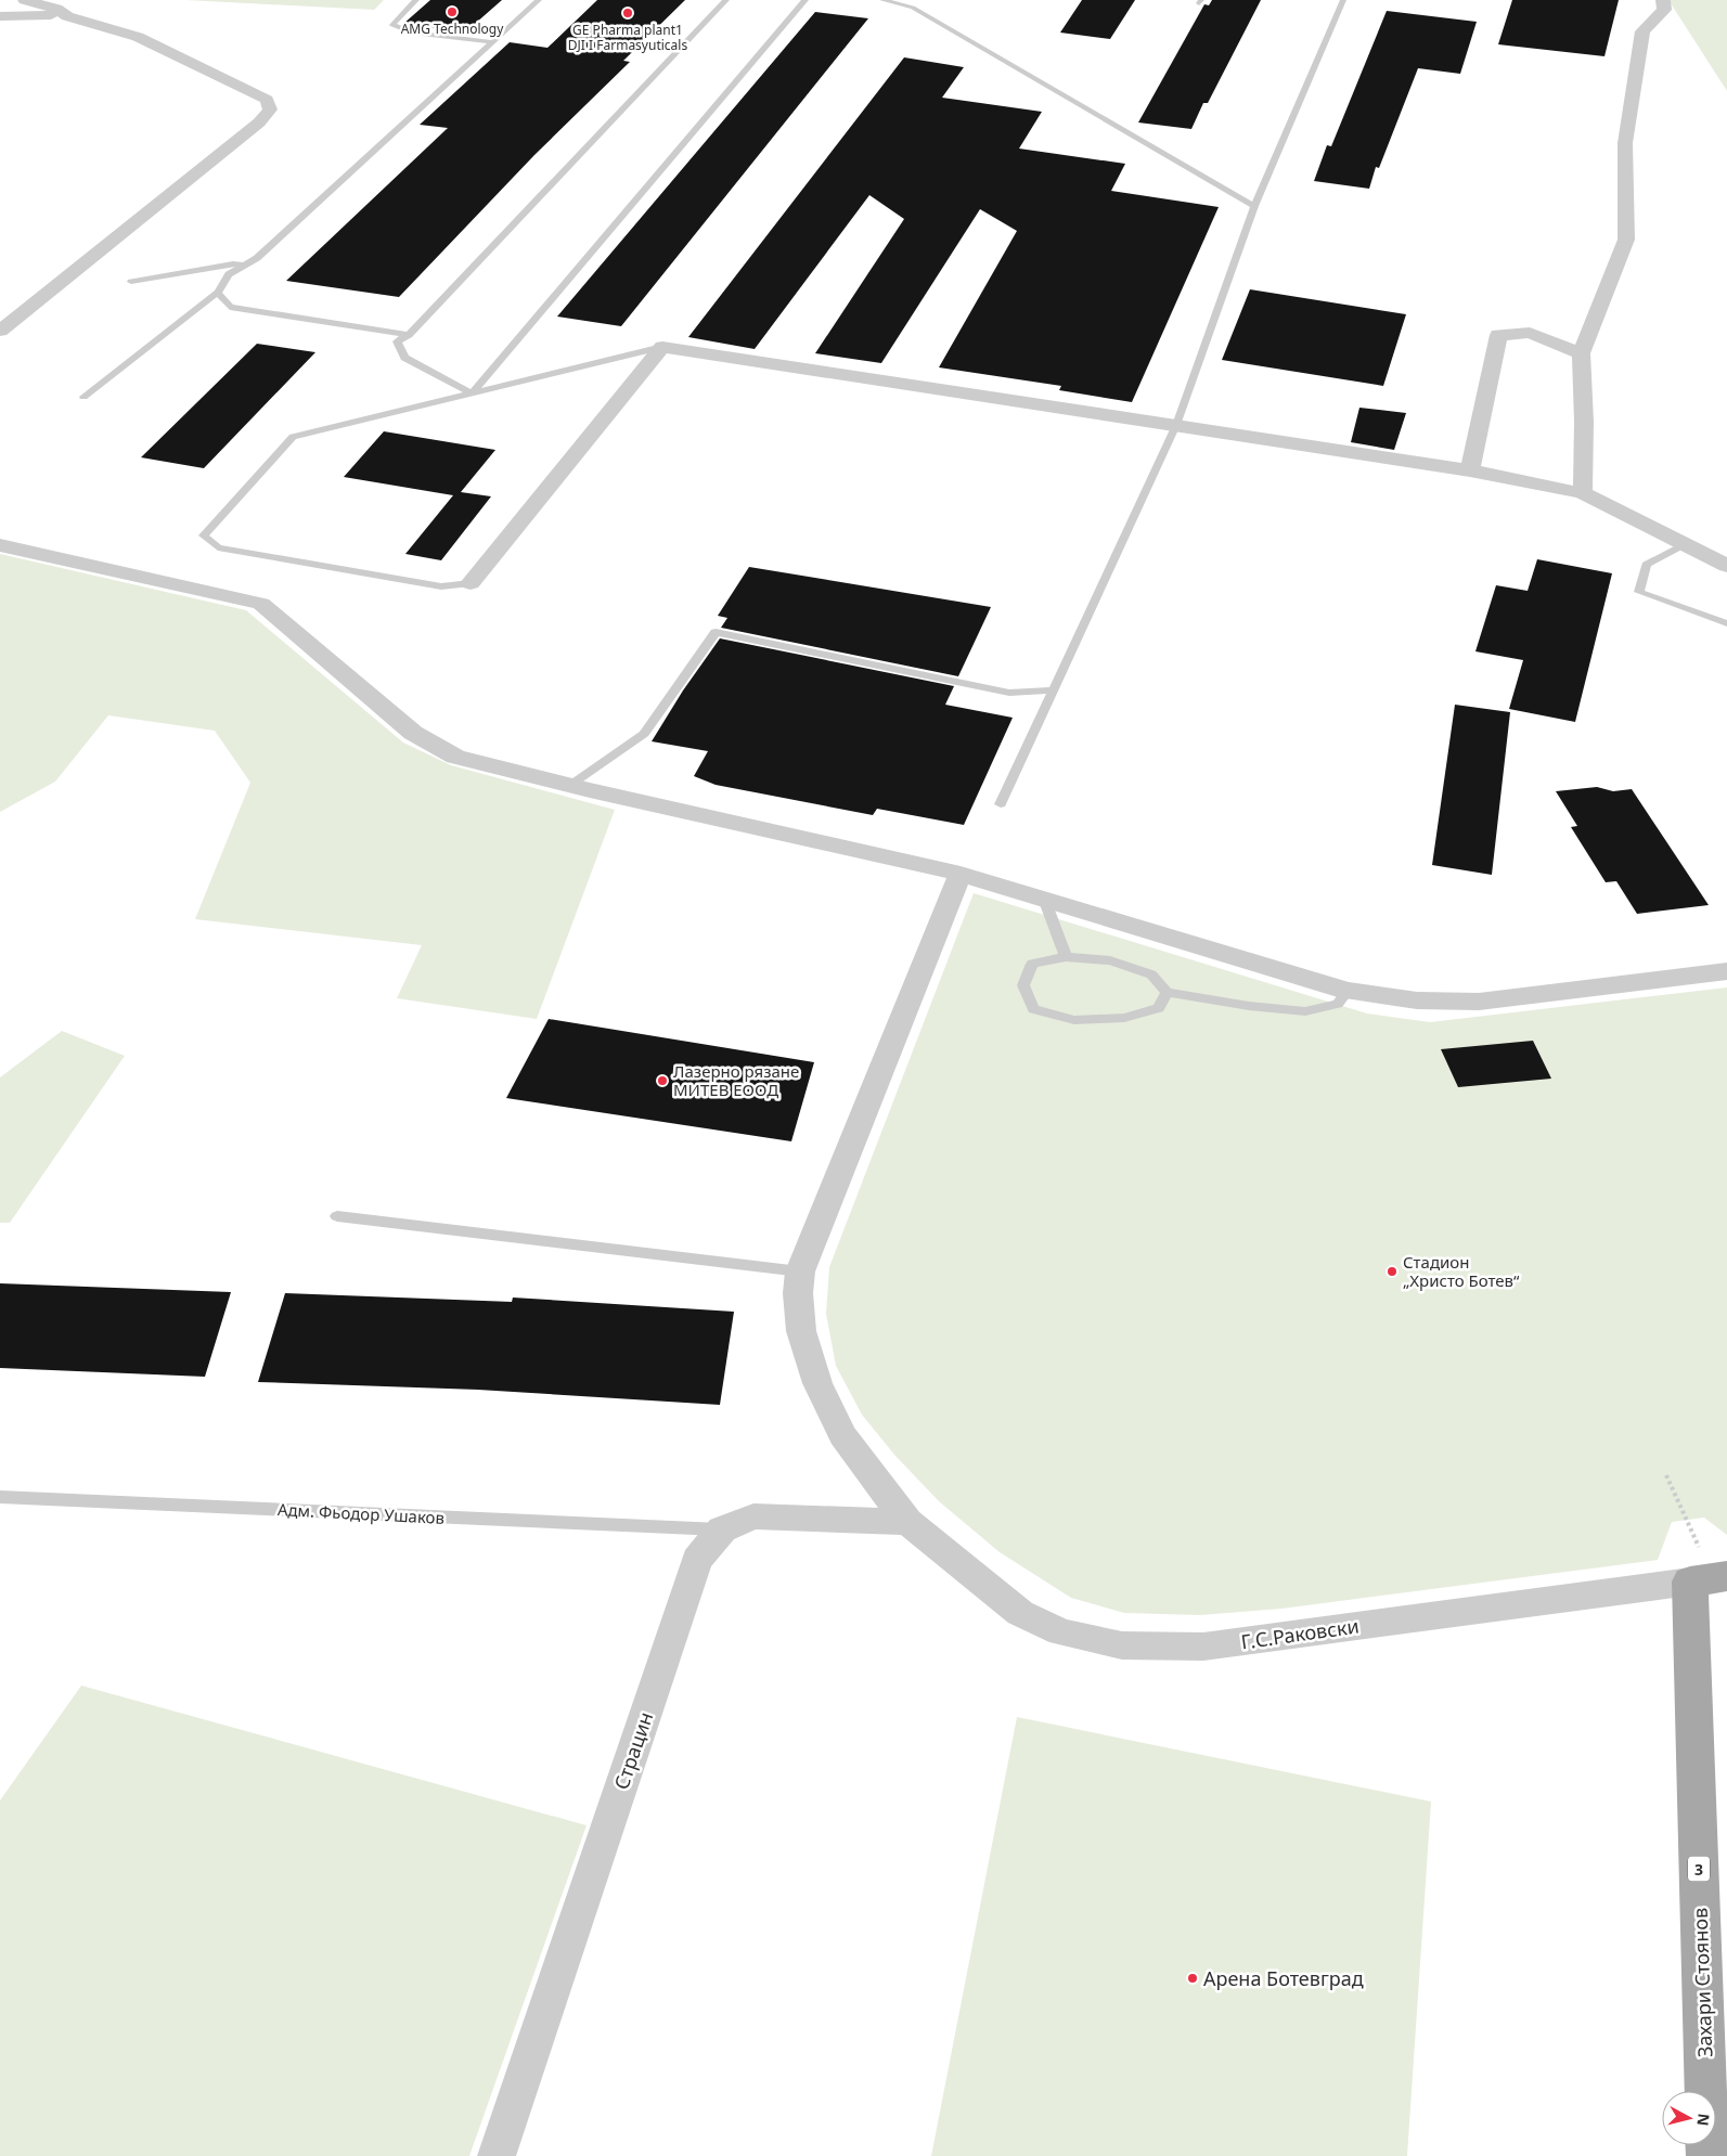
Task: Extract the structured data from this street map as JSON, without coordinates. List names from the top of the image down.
{
  "streets": {
    "main road": ["3", "Захари Стоянов"],
    "street": ["Г.С.Раковски", "Страцин"],
    "lane": ["Адм. Фьодор Ушаков"]
  },
  "crossings": [
    ["Адм. Фьодор Ушаков", "Страцин"],
    ["Г.С.Раковски", "Страцин"],
    ["Г.С.Раковски", "Захари Стоянов"]
  ],
  "places": [
    "AMG Technology",
    "GE Pharma plant1 DJI I Farmasyuticals",
    "Лазерно рязане МИТЕВ ЕООД",
    "Стадион „Христо Ботев“",
    "Арена Ботевград"
  ],
  "north": "right"
}
